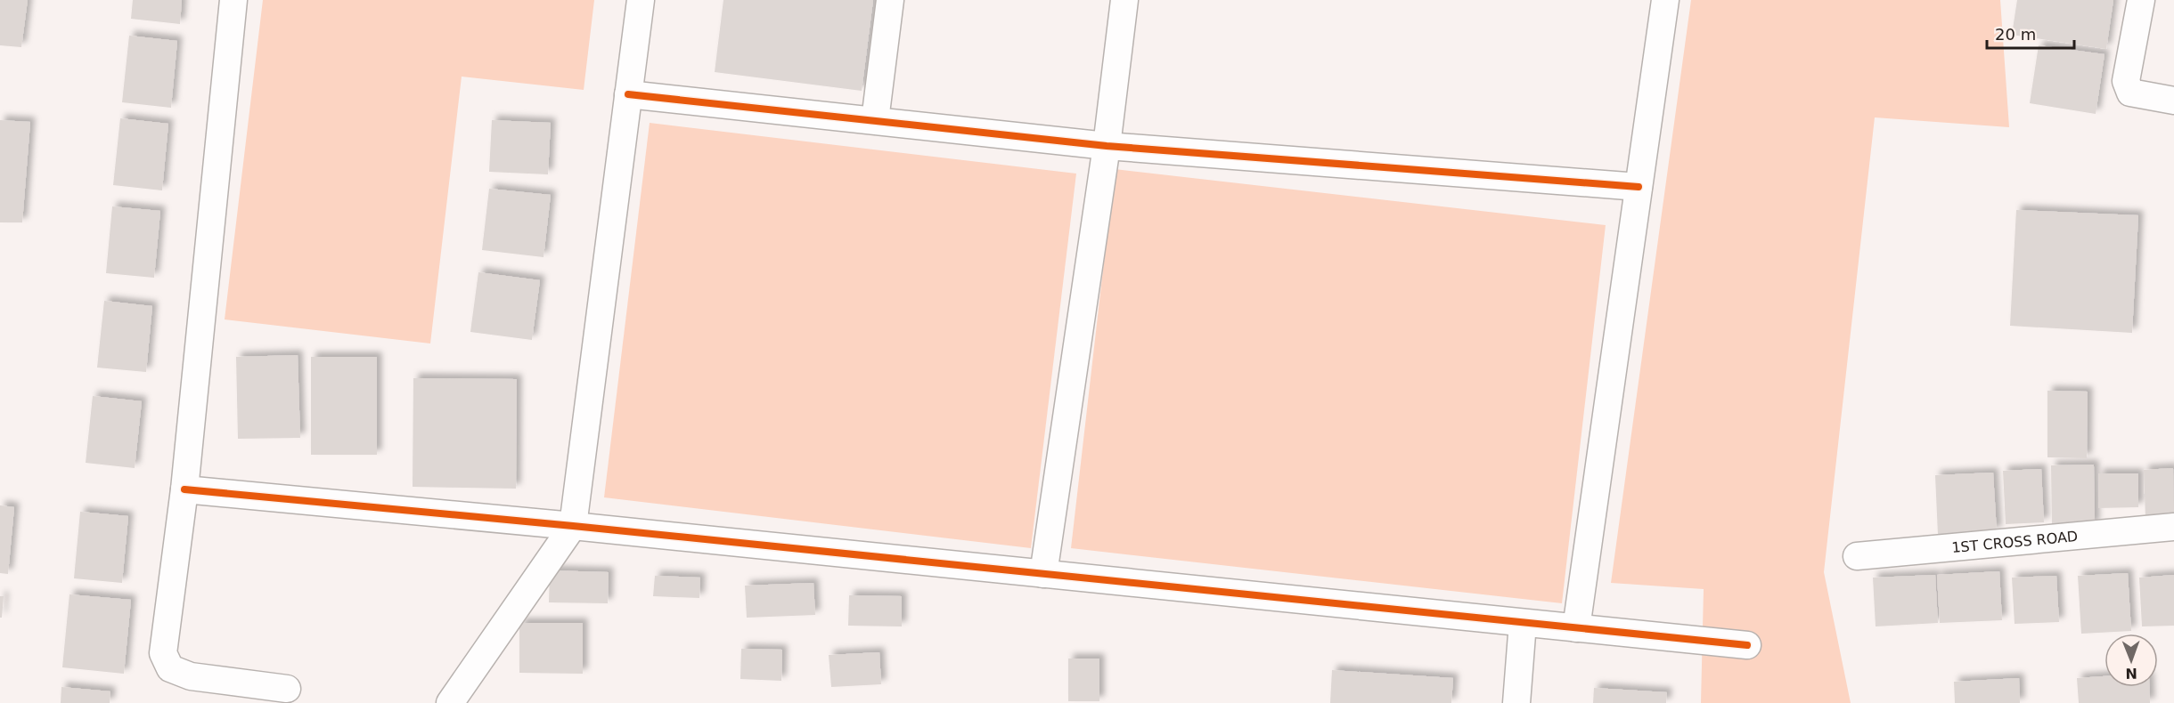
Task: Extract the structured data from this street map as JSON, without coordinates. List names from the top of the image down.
{
  "streets": {
    "street": ["1ST CROSS ROAD"]
  },
  "scale_bar": "20 m",
  "north": "bottom"
}
